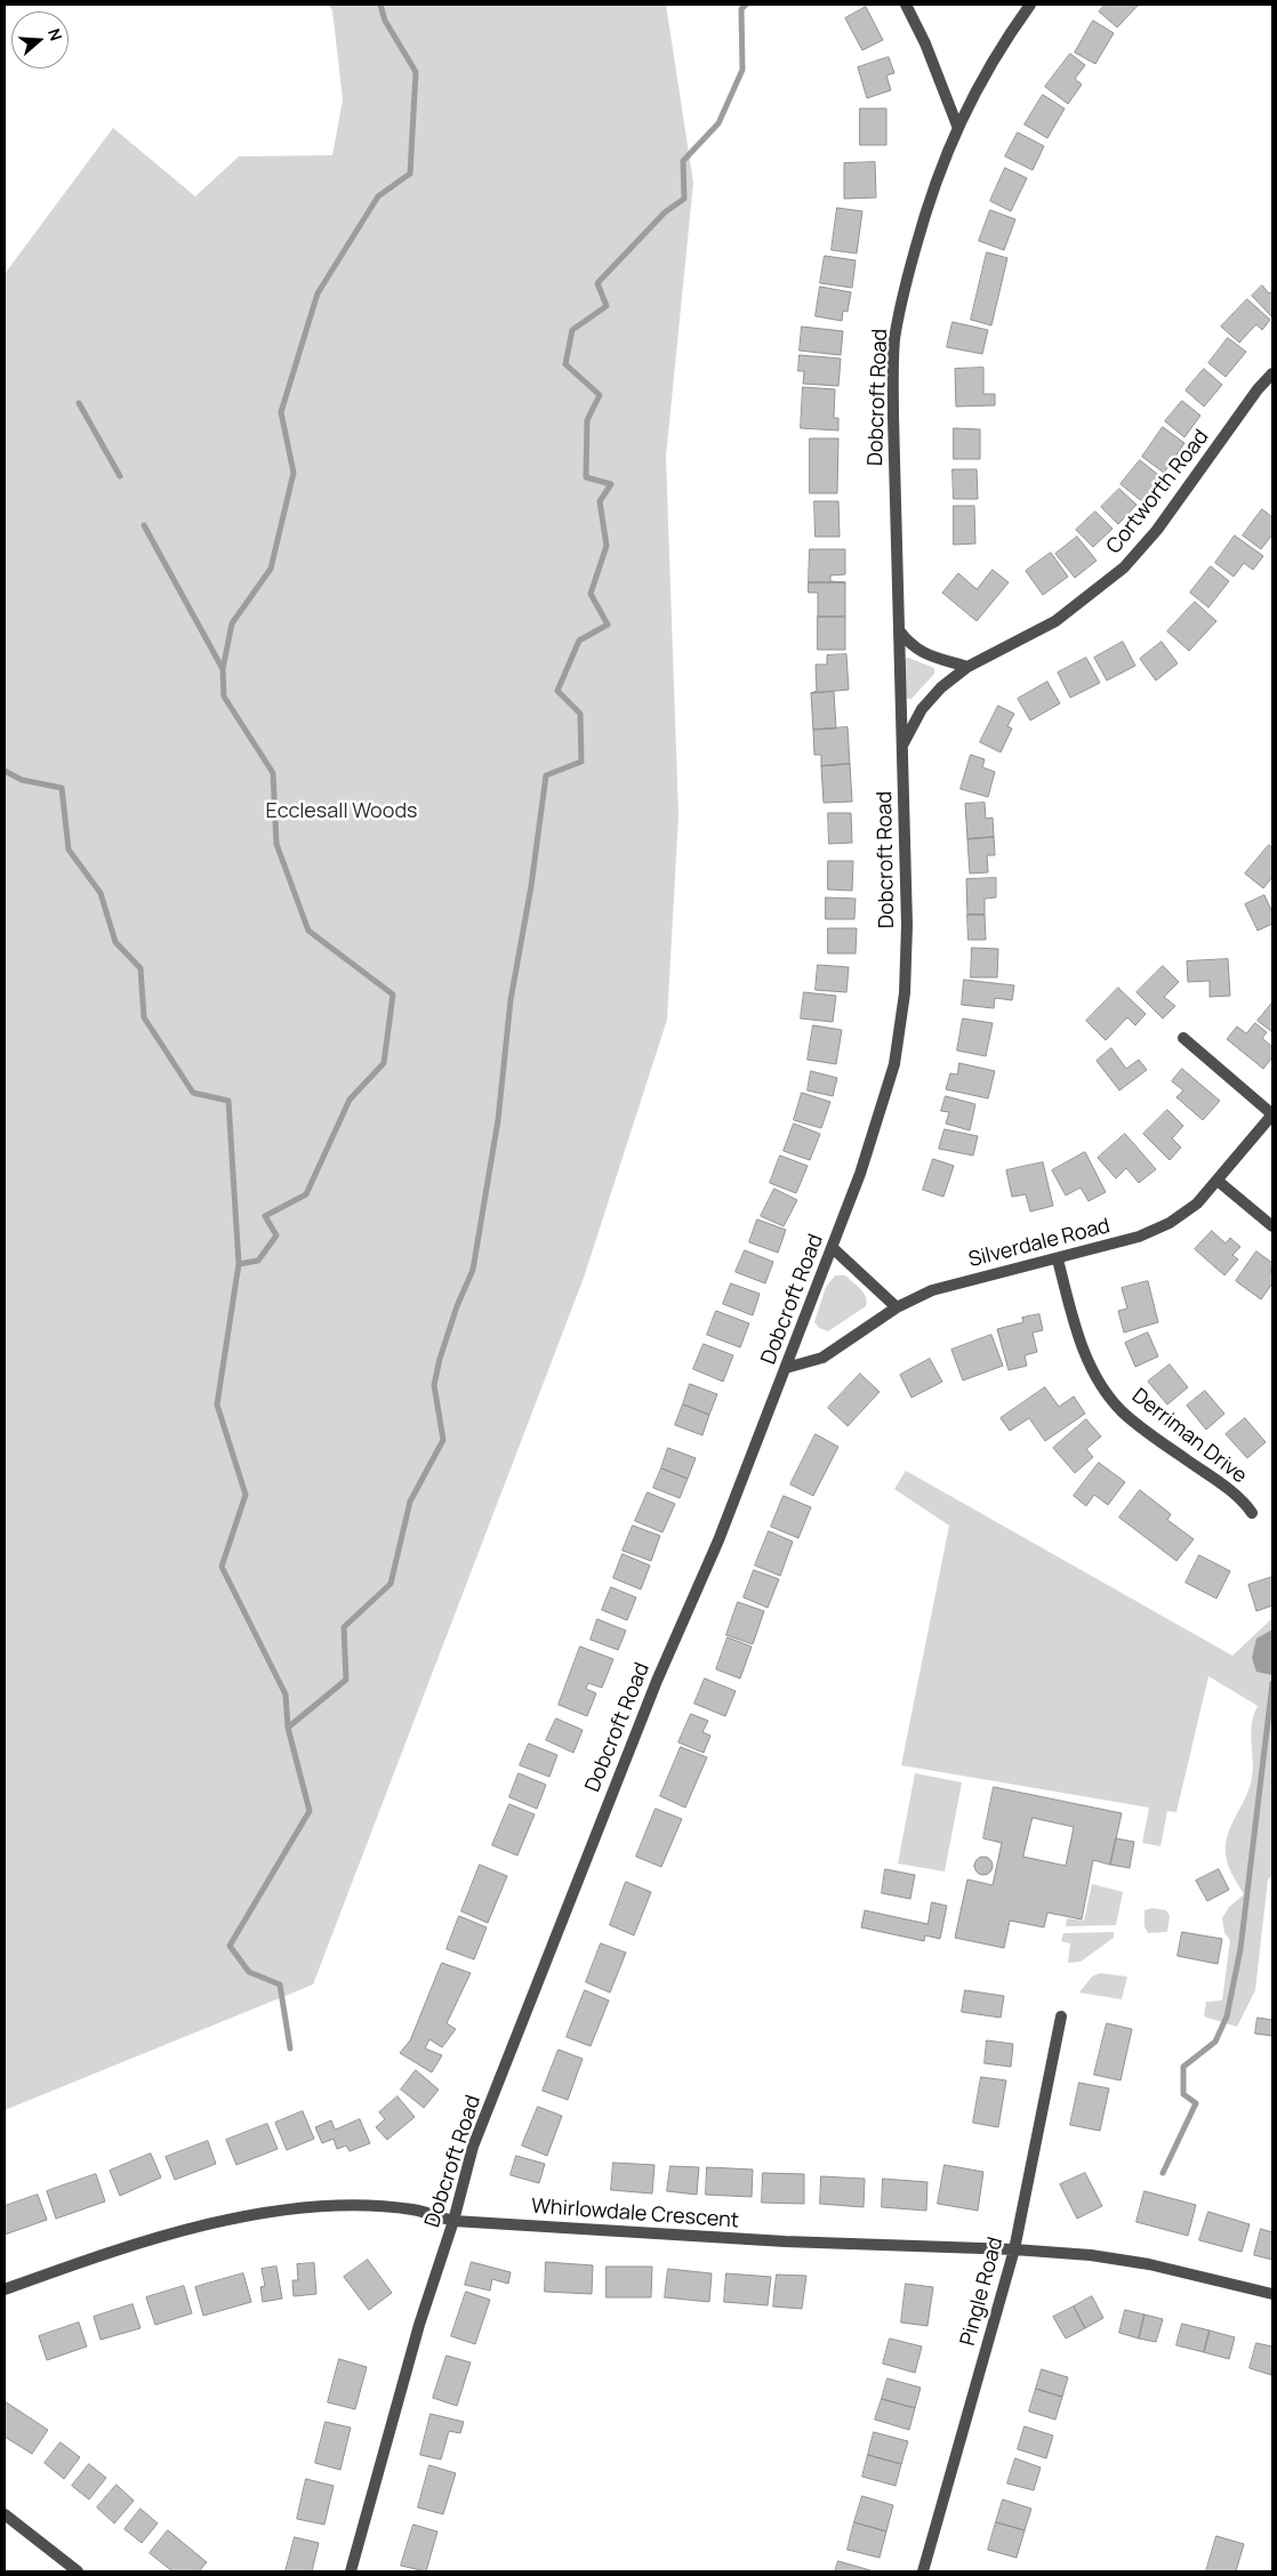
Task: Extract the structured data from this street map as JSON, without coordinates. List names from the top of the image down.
{
  "streets": {
    "street": [
      "Dobcroft Road",
      "Cortworth Road",
      "Silverdale Road",
      "Derriman Drive",
      "Whirlowdale Crescent",
      "Pingle Road"
    ]
  },
  "crossings": [
    ["Dobcroft Road", "Cortworth Road"],
    ["Dobcroft Road", "Silverdale Road"],
    ["Dobcroft Road", "Whirlowdale Crescent"],
    ["Silverdale Road", "Derriman Drive"],
    ["Whirlowdale Crescent", "Pingle Road"]
  ],
  "parks": ["Ecclesall Woods"],
  "north": "right"
}
